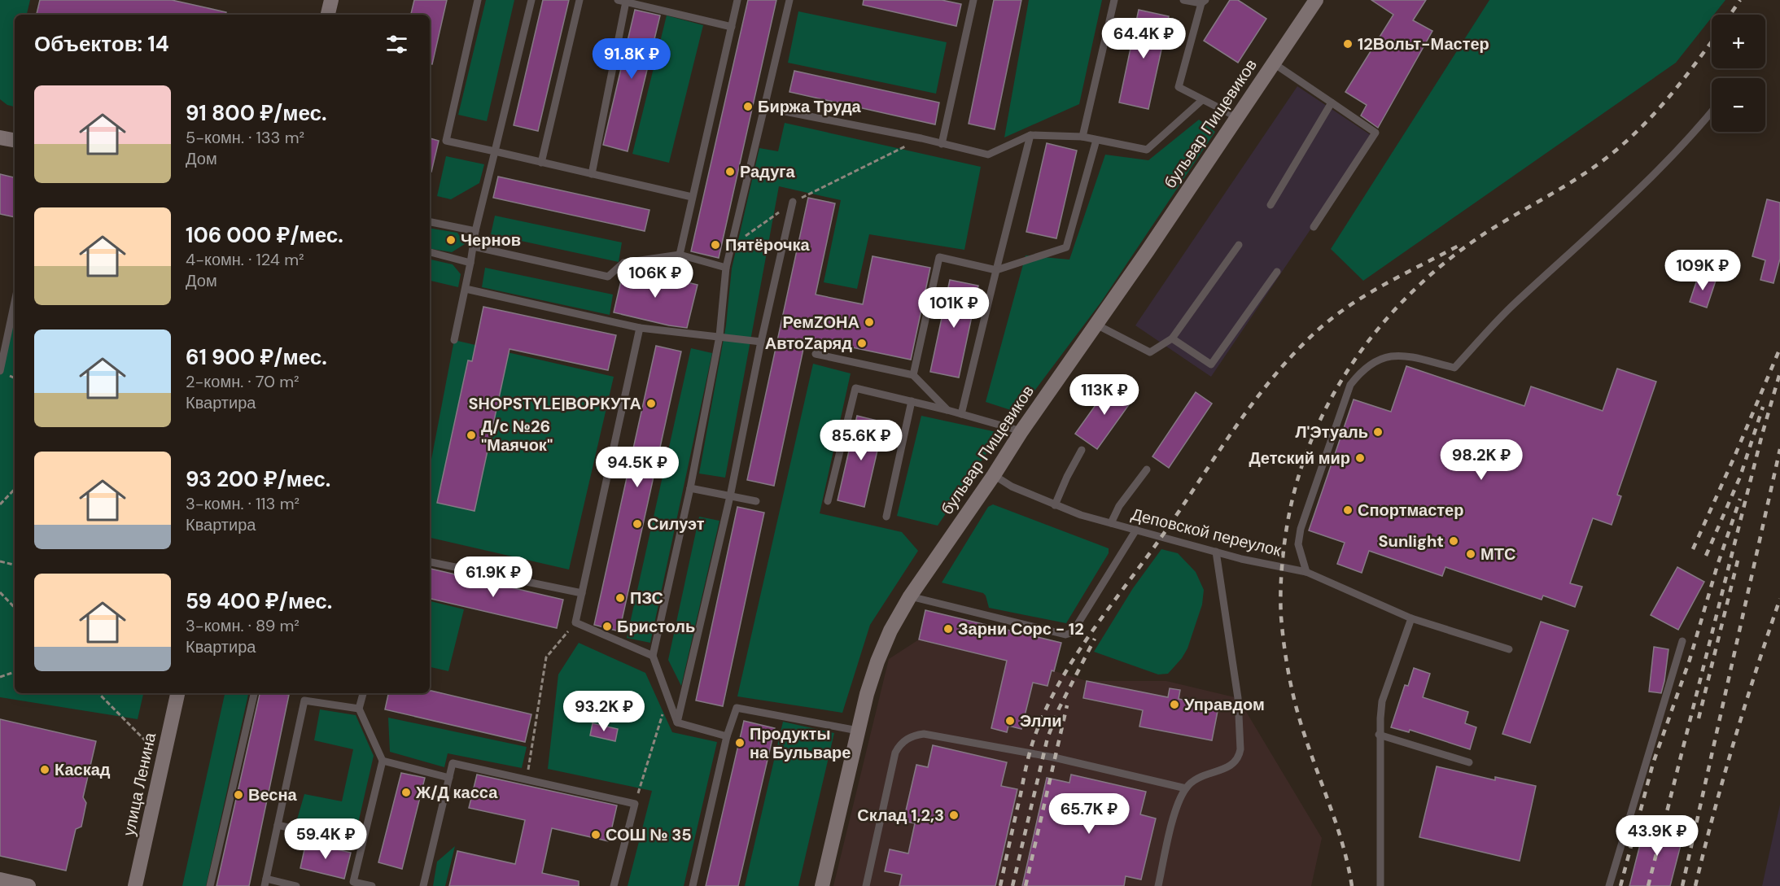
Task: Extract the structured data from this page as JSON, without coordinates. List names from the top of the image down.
{
  "streets": {
    "main road": ["бульвар Пищевиков", "улица Ленина"],
    "lane": ["Деповской переулок"]
  },
  "crossings": [
    ["бульвар Пищевиков", "Деповской переулок"]
  ],
  "places": [
    "12Вольт-Мастер",
    "Биржа Труда",
    "Радуга",
    "Чернов",
    "Пятёрочка",
    "РемZОНА",
    "АвтоZаряд",
    "SHOPSTYLE|ВОРКУТА",
    "Л'Этуаль",
    "Д/с №26 \"Маячок\"",
    "Детский мир",
    "Спортмастер",
    "Силуэт",
    "Sunlight",
    "МТС",
    "ПЗС",
    "Бристоль",
    "Зарни Сорс - 12",
    "Управдом",
    "Элли",
    "Продукты на Бульваре",
    "Каскад",
    "Ж/Д касса",
    "Весна",
    "Склад 1,2,3",
    "СОШ № 35"
  ],
  "page": {
    "map_buttons": ["+", "−"],
    "heading": "Объектов: 14",
    "price": [
      "64.4K ₽",
      "91.8K ₽",
      "109K ₽",
      "106K ₽",
      "101K ₽",
      "113K ₽",
      "85.6K ₽",
      "98.2K ₽",
      "94.5K ₽",
      "61.9K ₽",
      "93.2K ₽",
      "65.7K ₽",
      "43.9K ₽",
      "59.4K ₽"
    ],
    "list": [
      {
        "name": "91 800 ₽/мес.",
        "note": "5-комн. · 133 m² · Дом"
      },
      {
        "name": "106 000 ₽/мес.",
        "note": "4-комн. · 124 m² · Дом"
      },
      {
        "name": "61 900 ₽/мес.",
        "note": "2-комн. · 70 m² · Квартира"
      },
      {
        "name": "93 200 ₽/мес.",
        "note": "3-комн. · 113 m² · Квартира"
      },
      {
        "name": "59 400 ₽/мес.",
        "note": "3-комн. · 89 m² · Квартира"
      }
    ]
  }
}
